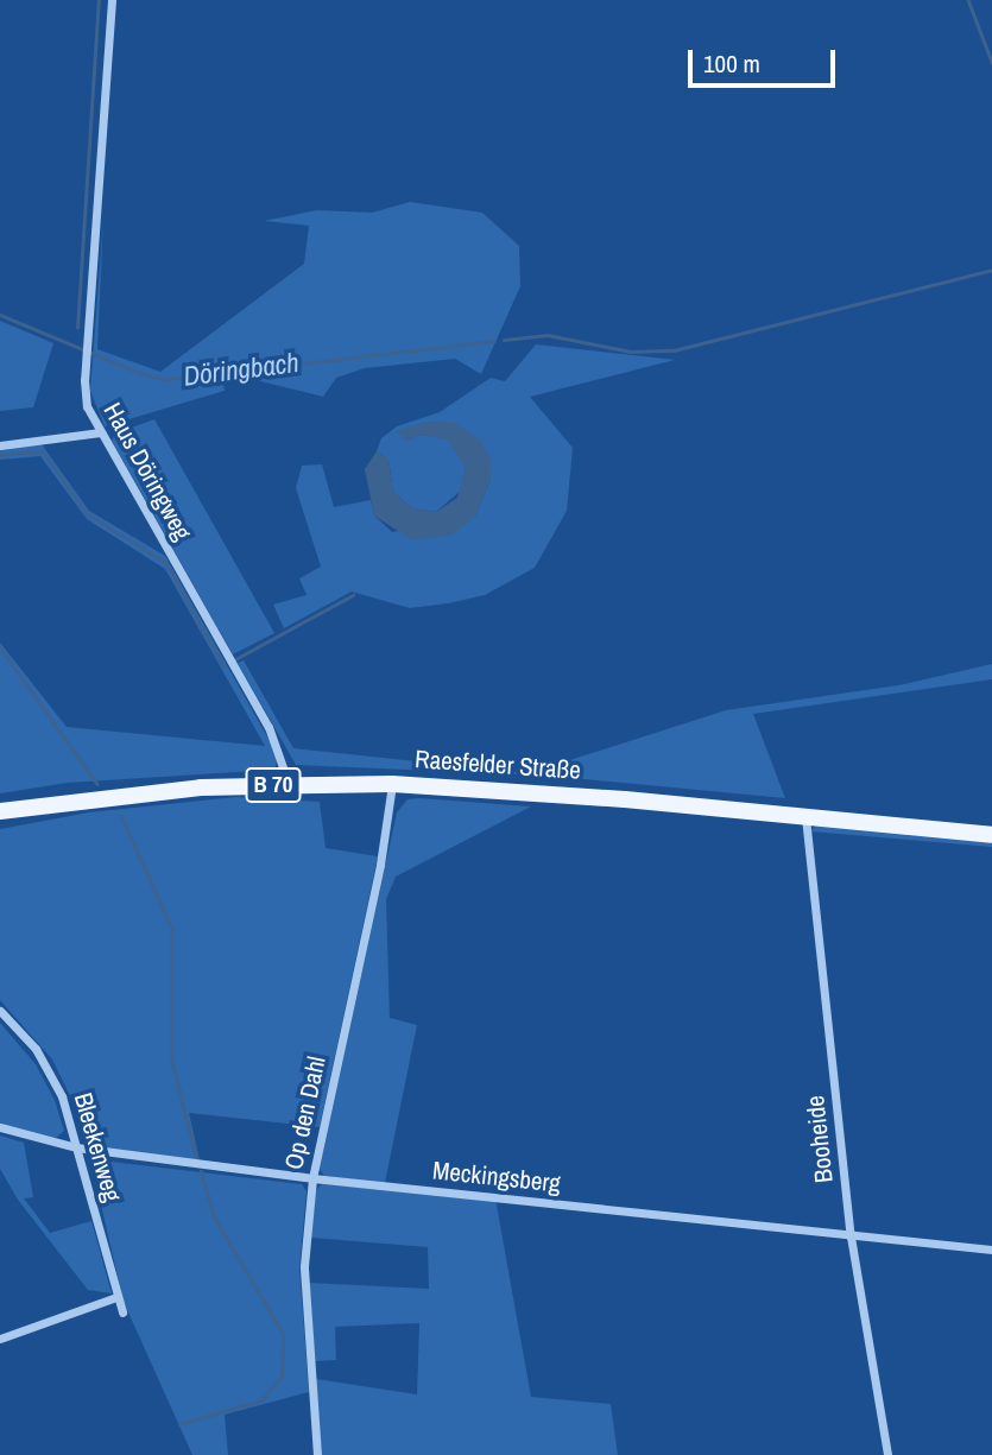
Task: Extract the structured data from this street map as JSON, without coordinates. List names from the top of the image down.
{
  "streets": {
    "main road": ["Raesfelder Straße", "B 70"],
    "street": [
      "Haus Döringweg",
      "Op den Dahl",
      "Booheide",
      "Bleekenweg",
      "Meckingsberg"
    ]
  },
  "crossings": [
    ["Haus Döringweg", "Raesfelder Straße"],
    ["Raesfelder Straße", "Op den Dahl"],
    ["Raesfelder Straße", "Booheide"],
    ["Op den Dahl", "Meckingsberg"],
    ["Booheide", "Meckingsberg"],
    ["Bleekenweg", "Meckingsberg"]
  ],
  "water": ["Döringbach"],
  "scale_bar": "100 m"
}
